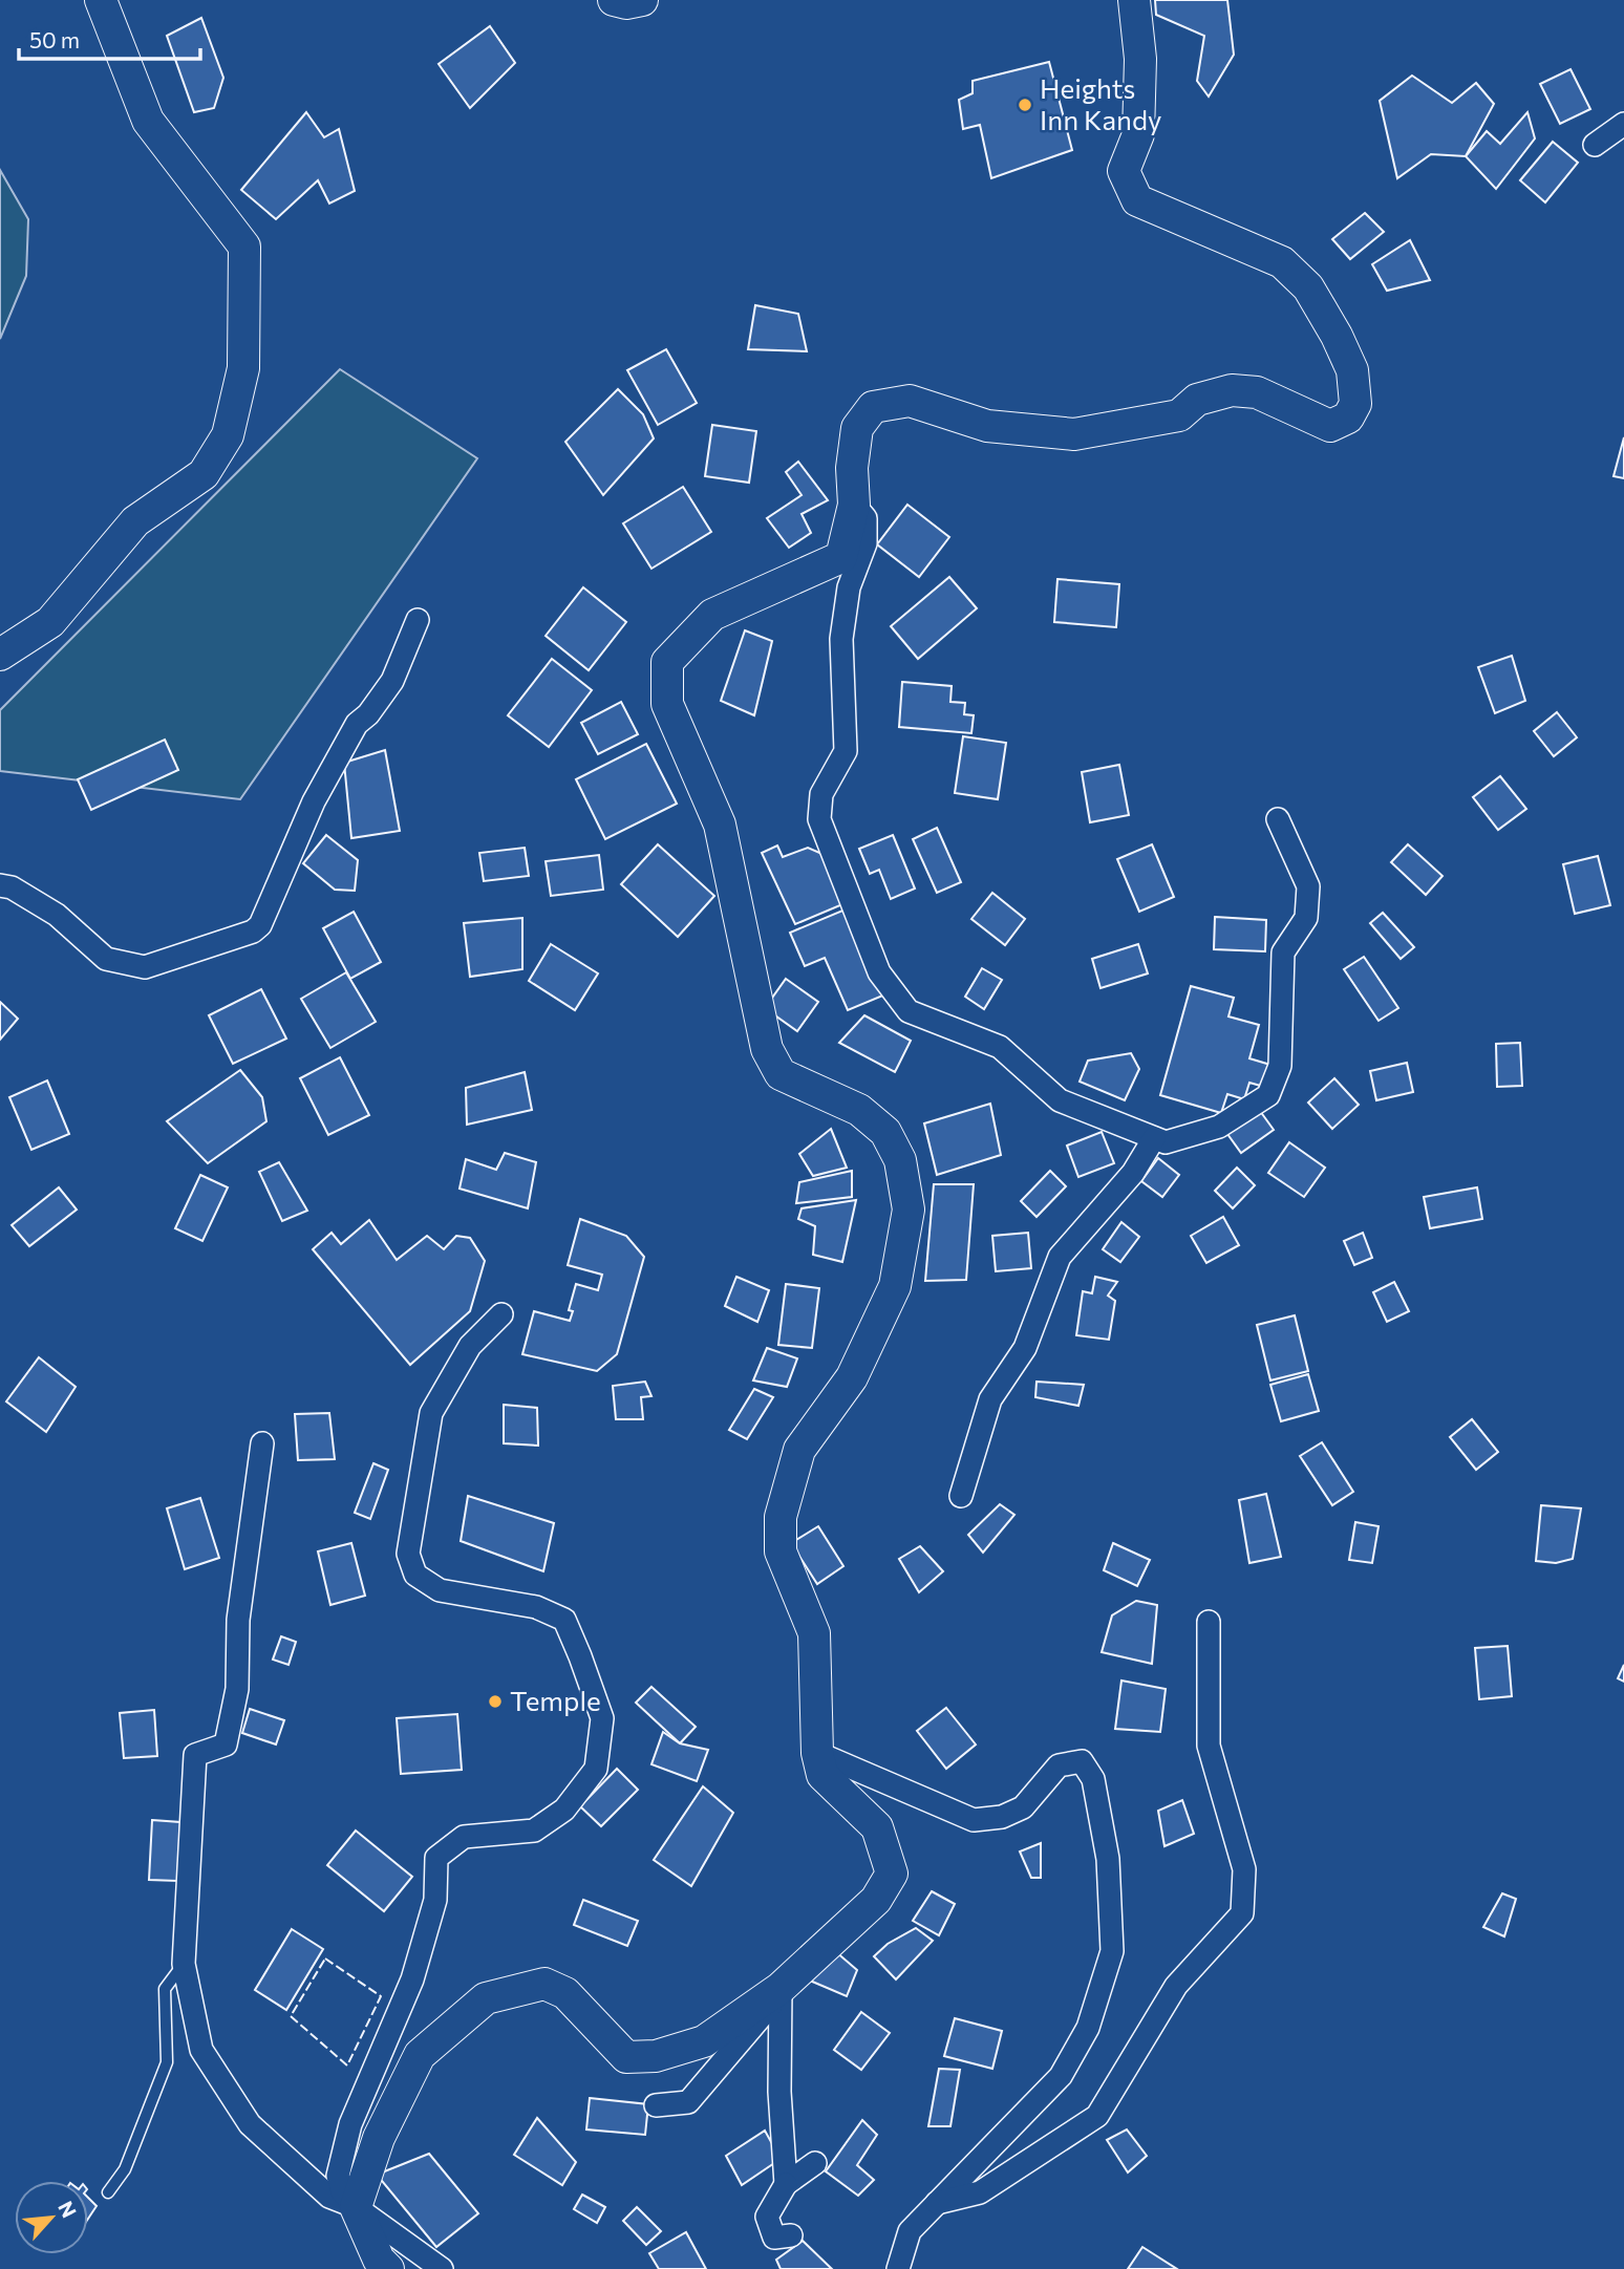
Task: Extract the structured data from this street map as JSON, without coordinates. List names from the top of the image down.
{
  "places": ["Heights Inn Kandy", "Temple"],
  "scale_bar": "50 m",
  "north": "top right"
}
